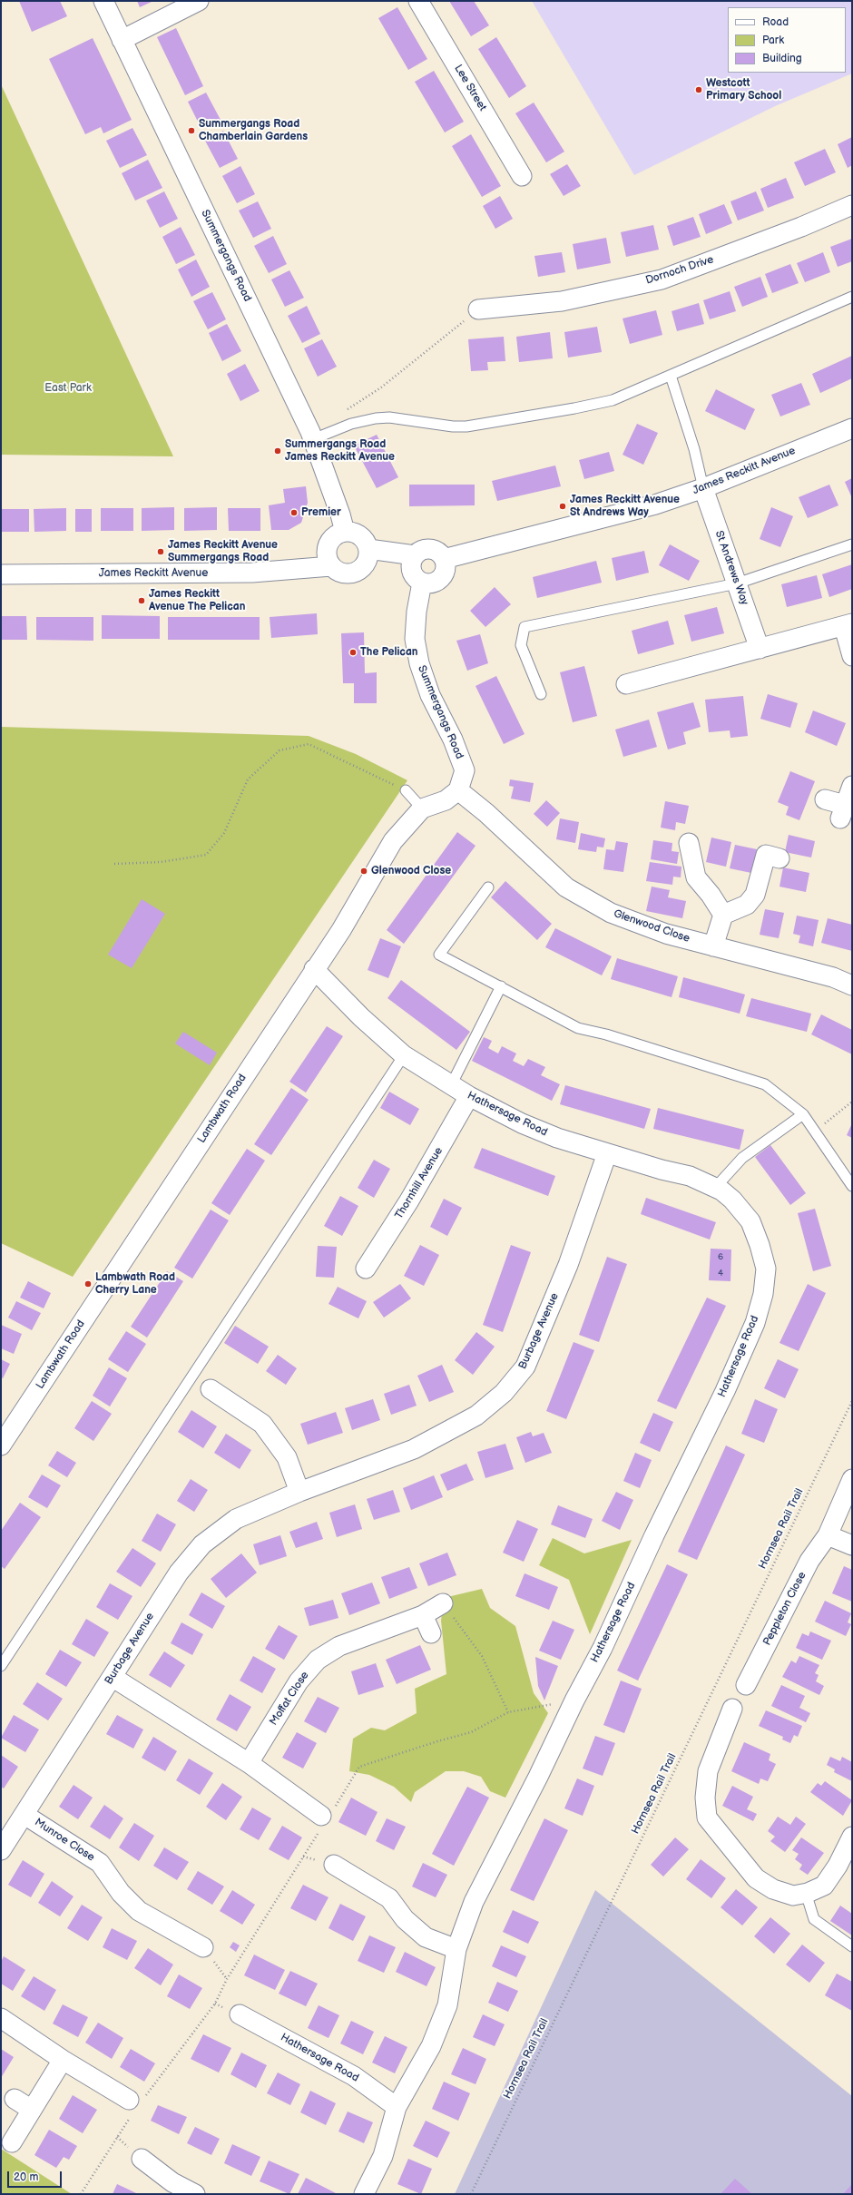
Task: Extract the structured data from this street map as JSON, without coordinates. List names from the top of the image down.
{
  "streets": {
    "street": [
      "Lee Street",
      "Summergangs Road",
      "Dornoch Drive",
      "James Reckitt Avenue",
      "St Andrews Way",
      "Glenwood Close",
      "Lambwath Road",
      "Hathersage Road",
      "Thornhill Avenue",
      "Burbage Avenue",
      "Peppleton Close",
      "Moffat Close",
      "Munroe Close"
    ],
    "path": ["Hornsea Rail Trail"]
  },
  "crossings": [
    ["Summergangs Road", "James Reckitt Avenue"],
    ["Summergangs Road", "Glenwood Close"],
    ["Summergangs Road", "Lambwath Road"],
    ["James Reckitt Avenue", "St Andrews Way"],
    ["Glenwood Close", "Lambwath Road"],
    ["Lambwath Road", "Hathersage Road"],
    ["Hathersage Road", "Thornhill Avenue"],
    ["Hathersage Road", "Burbage Avenue"],
    ["Burbage Avenue", "Munroe Close"]
  ],
  "parks": ["East Park"],
  "places": [
    "Westcott Primary School",
    "Summergangs Road Chamberlain Gardens",
    "Summergangs Road James Reckitt Avenue",
    "James Reckitt Avenue St Andrews Way",
    "Premier",
    "James Reckitt Avenue Summergangs Road",
    "James Reckitt Avenue The Pelican",
    "The Pelican",
    "Glenwood Close",
    "Lambwath Road Cherry Lane"
  ],
  "house_numbers": ["6", "4"],
  "legend": ["Road", "Park", "Building"],
  "scale_bar": "20 m"
}
